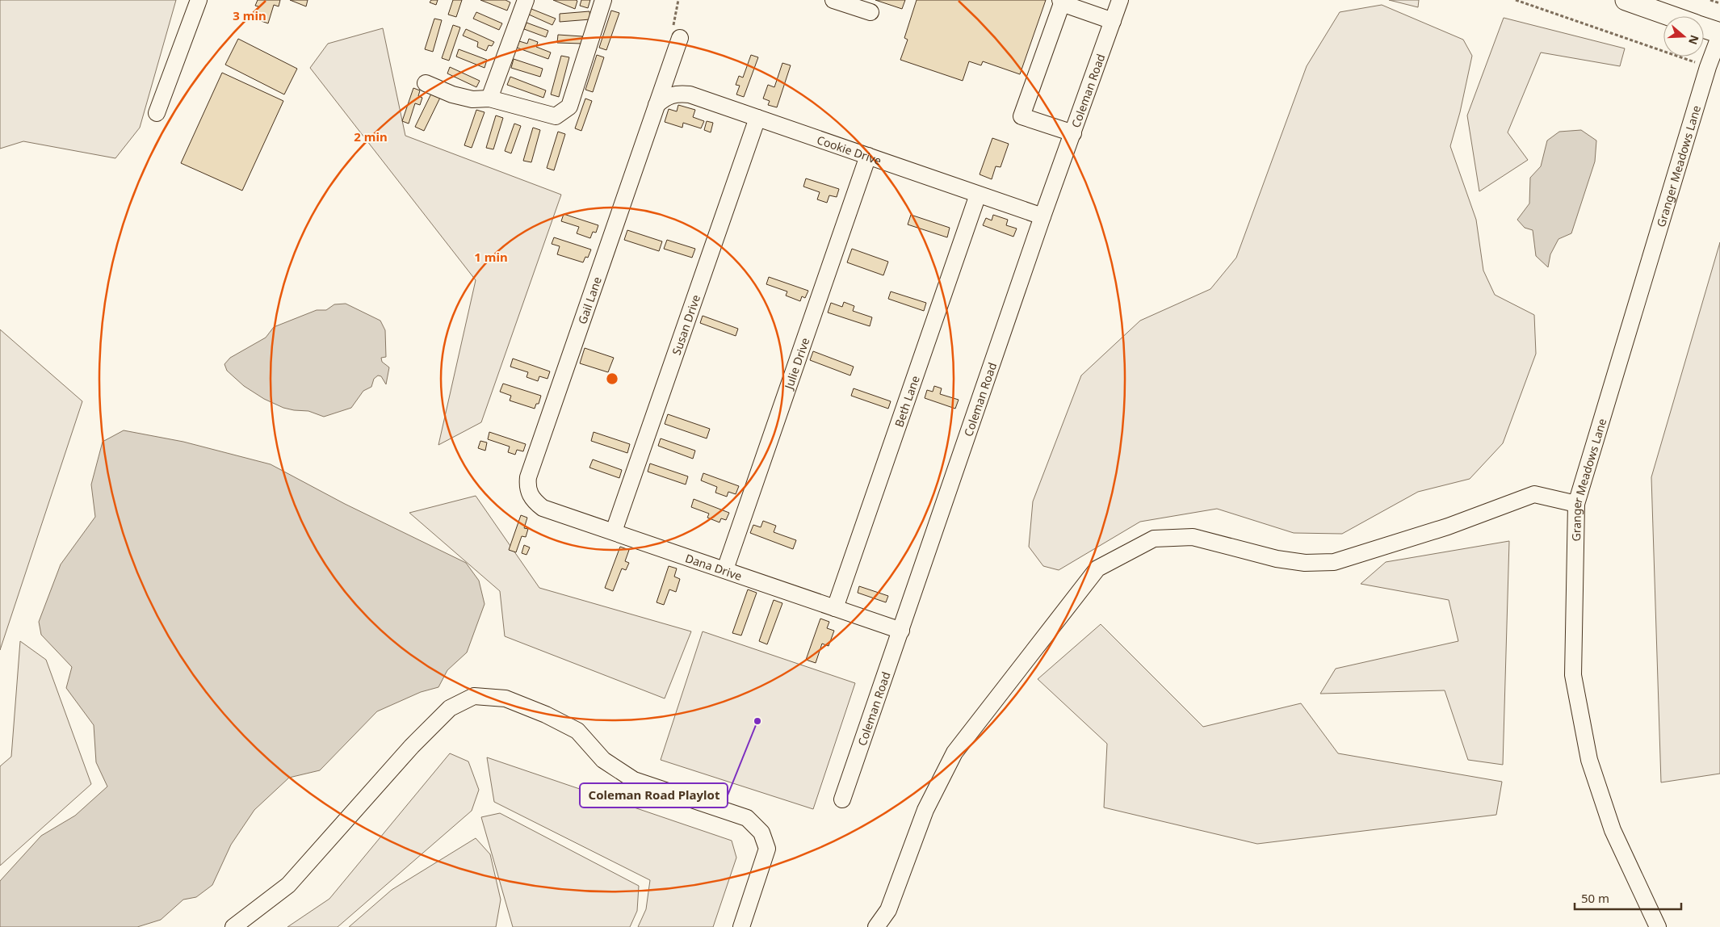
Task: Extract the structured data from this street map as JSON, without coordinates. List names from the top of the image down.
{
  "streets": {
    "street": [
      "Coleman Road",
      "Cookie Drive",
      "Granger Meadows Lane",
      "Gail Lane",
      "Susan Drive",
      "Julie Drive",
      "Beth Lane",
      "Dana Drive"
    ]
  },
  "crossings": [
    ["Coleman Road", "Cookie Drive"],
    ["Coleman Road", "Dana Drive"],
    ["Cookie Drive", "Gail Lane"],
    ["Cookie Drive", "Susan Drive"],
    ["Cookie Drive", "Julie Drive"],
    ["Cookie Drive", "Beth Lane"],
    ["Gail Lane", "Dana Drive"],
    ["Susan Drive", "Dana Drive"],
    ["Julie Drive", "Dana Drive"],
    ["Beth Lane", "Dana Drive"]
  ],
  "places": ["Coleman Road Playlot"],
  "scale_bar": "50 m",
  "north": "right",
  "rings": ["3 min", "2 min", "1 min"]
}
